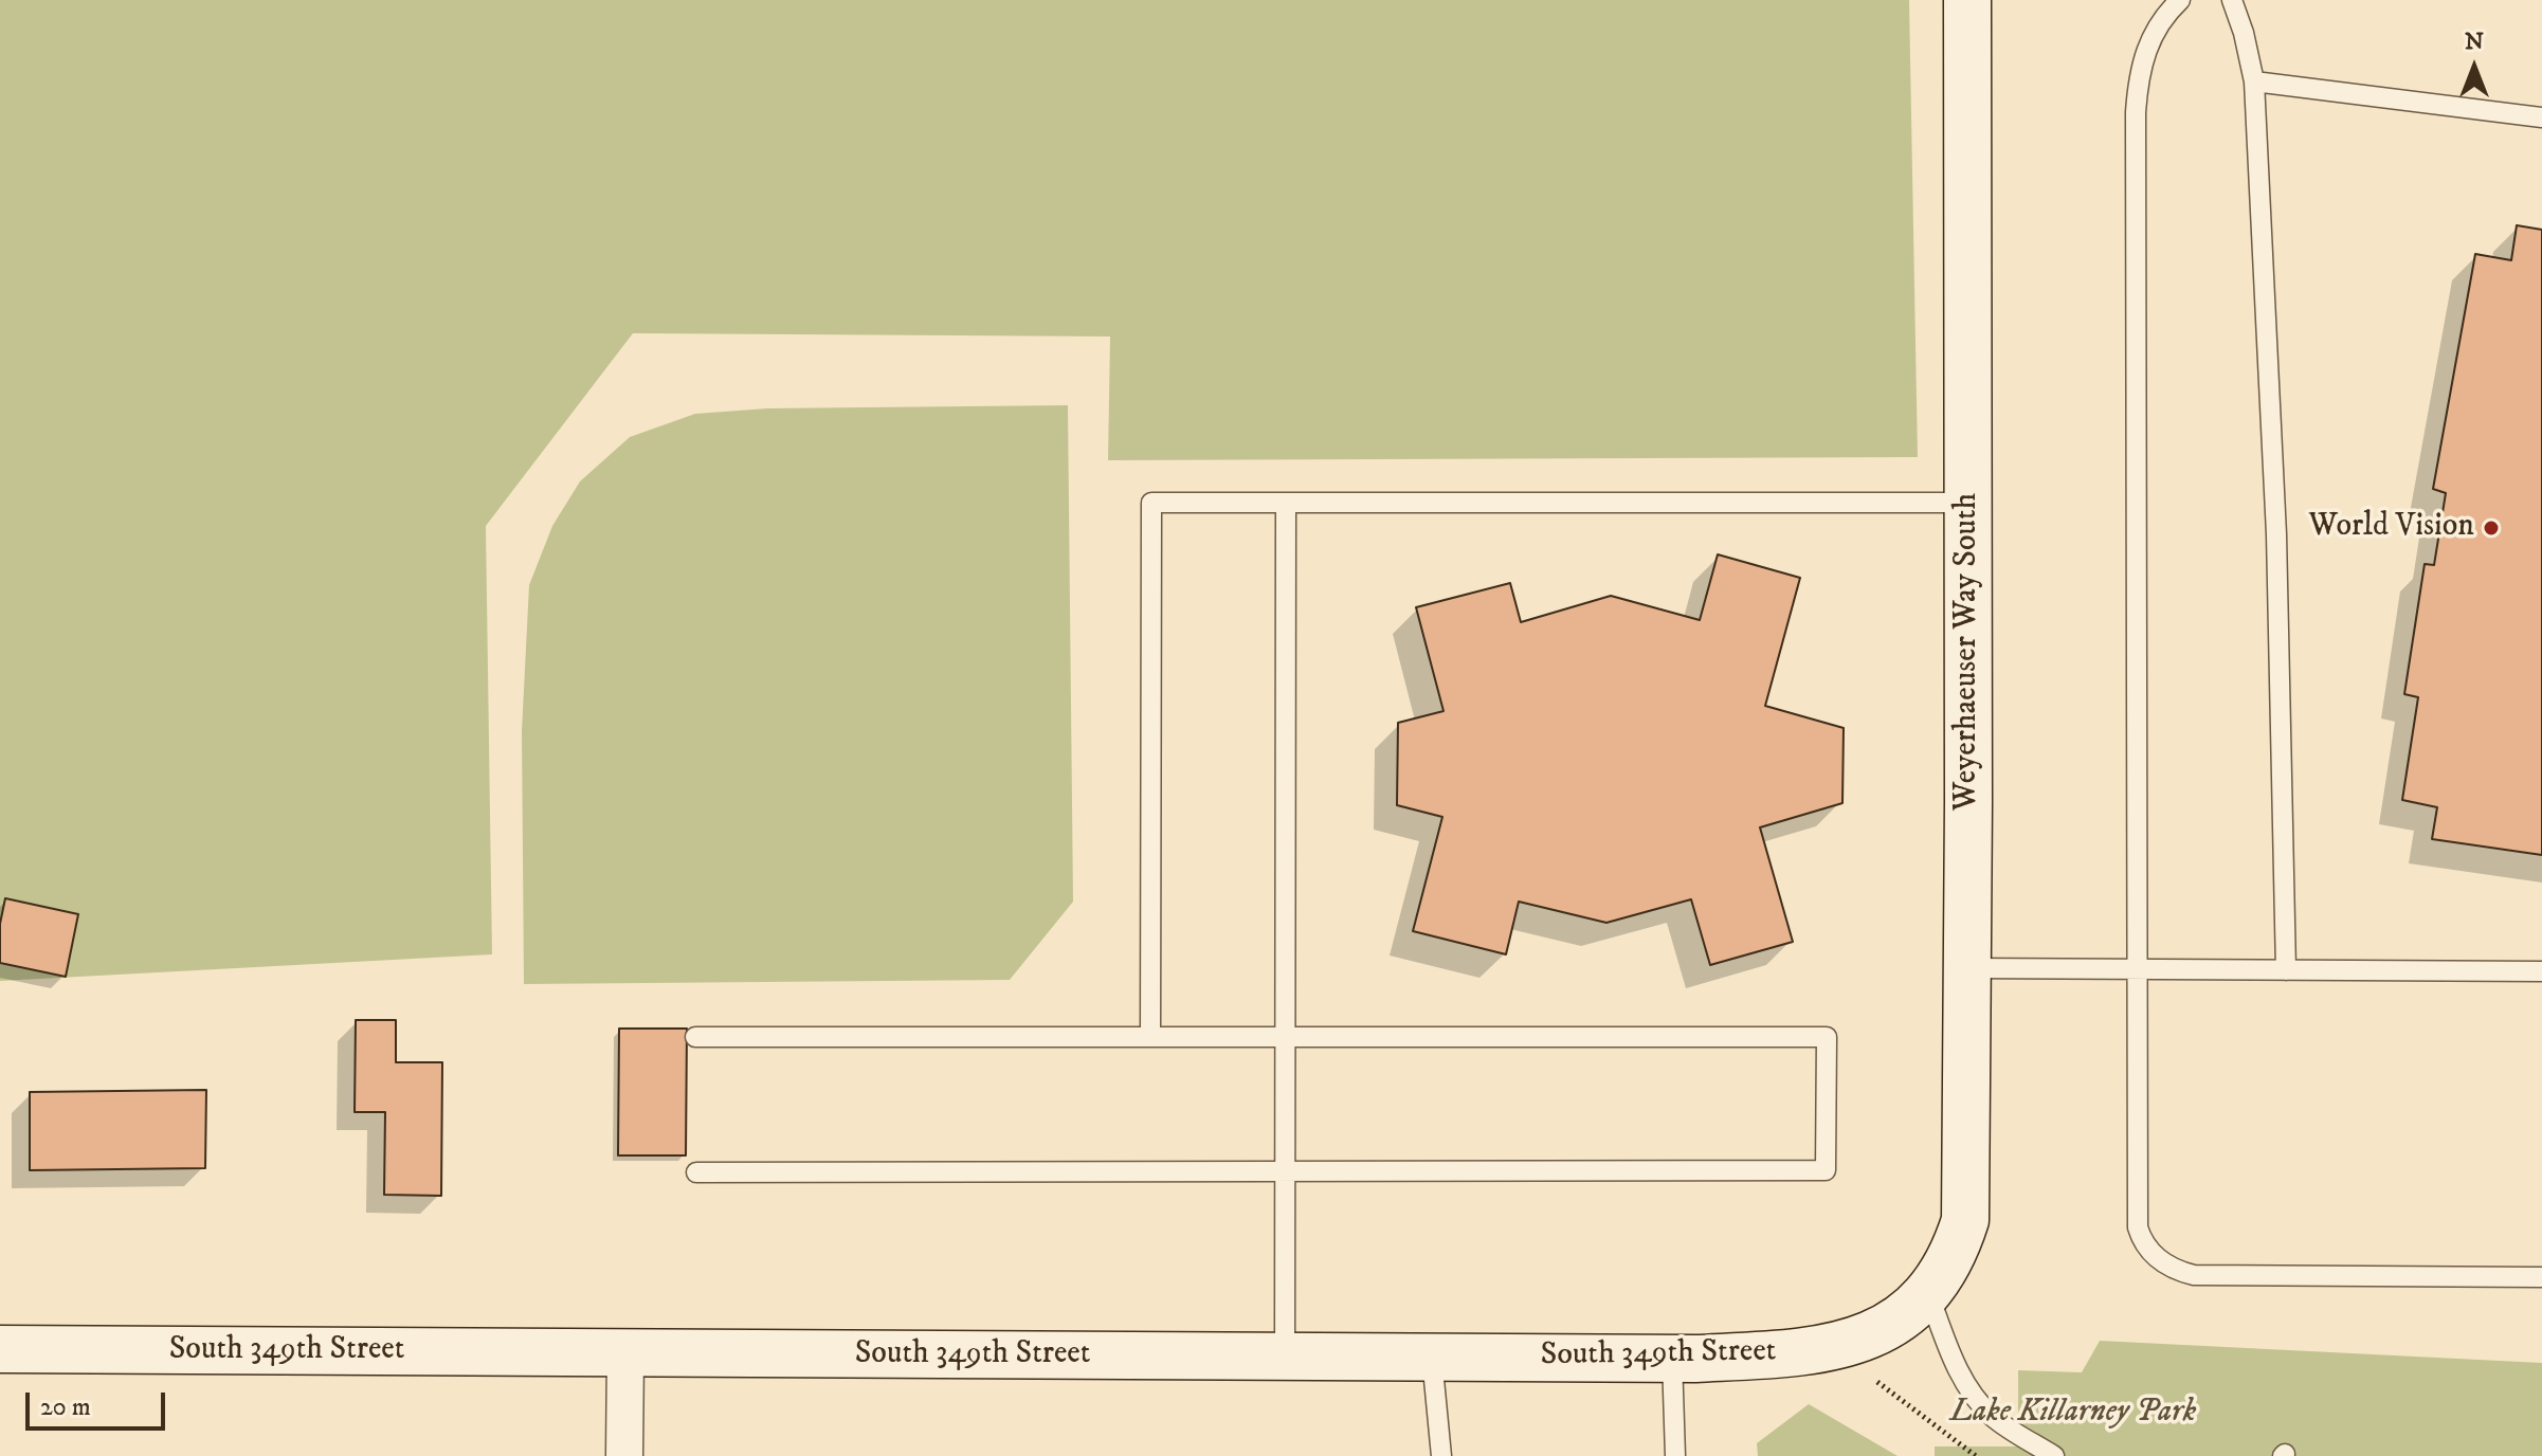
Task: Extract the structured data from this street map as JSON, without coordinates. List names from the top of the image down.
{
  "streets": {
    "street": ["Weyerhaeuser Way South", "South 349th Street"]
  },
  "crossings": [
    ["Weyerhaeuser Way South", "South 349th Street"]
  ],
  "parks": ["Lake Killarney Park"],
  "places": ["World Vision"],
  "scale_bar": "20 m",
  "north": "top"
}
